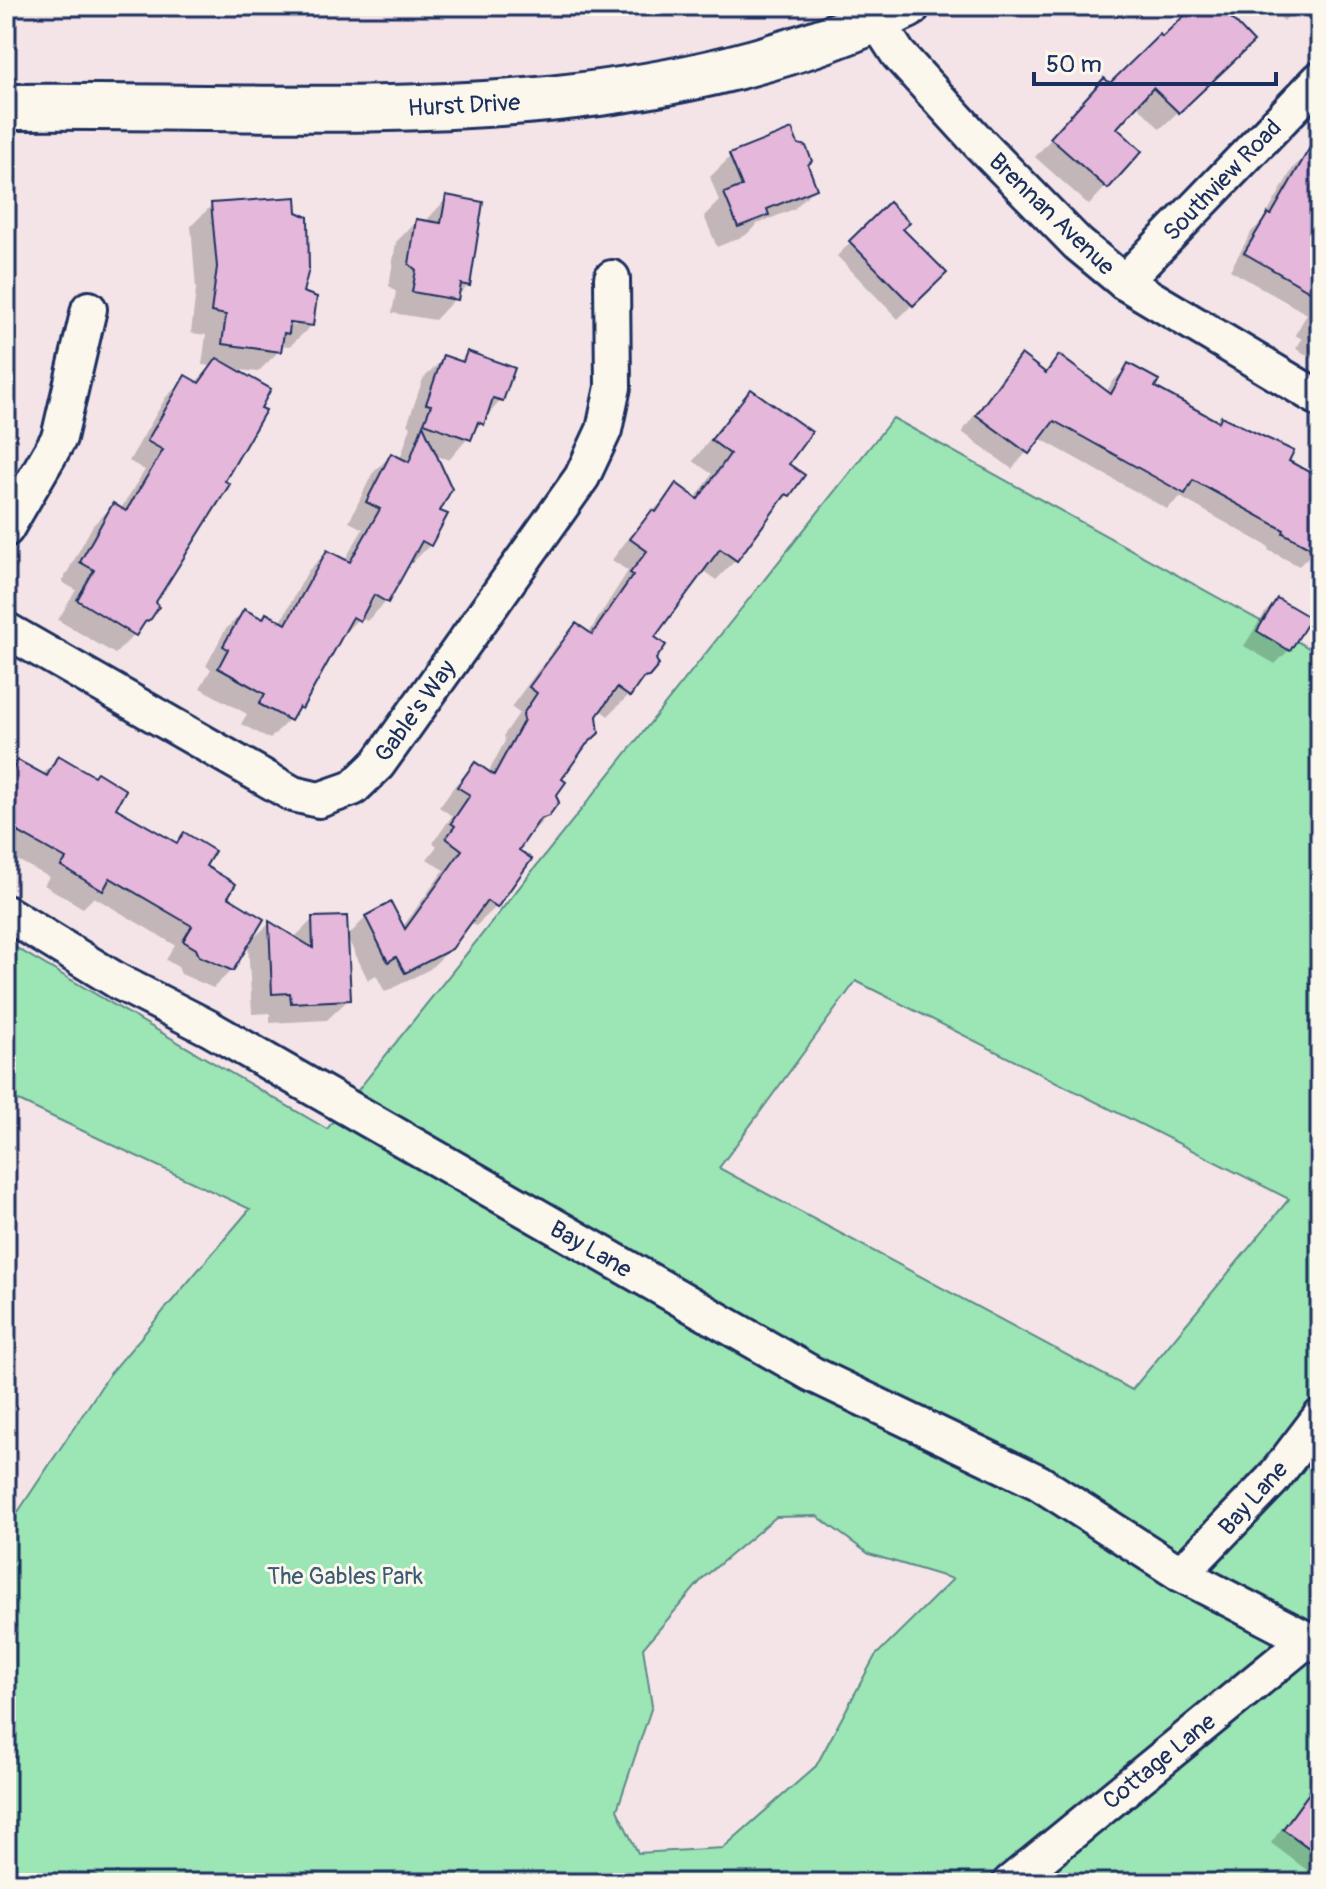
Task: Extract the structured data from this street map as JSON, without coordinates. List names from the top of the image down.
{
  "streets": {
    "street": [
      "Hurst Drive",
      "Southview Road",
      "Brennan Avenue",
      "Gable's Way",
      "Bay Lane",
      "Cottage Lane"
    ]
  },
  "crossings": [
    ["Hurst Drive", "Brennan Avenue"],
    ["Southview Road", "Brennan Avenue"],
    ["Bay Lane", "Cottage Lane"]
  ],
  "parks": ["The Gables Park"],
  "scale_bar": "50 m"
}
